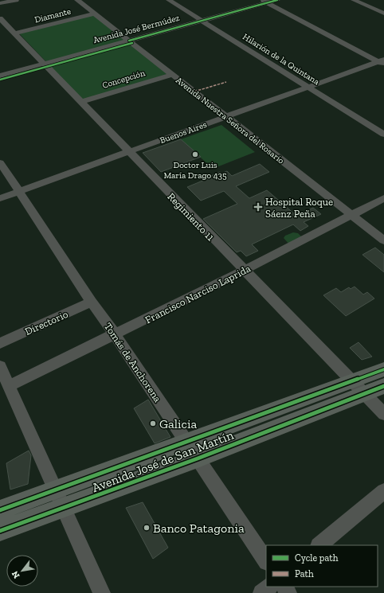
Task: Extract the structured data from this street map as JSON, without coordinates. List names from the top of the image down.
{
  "streets": {
    "main road": ["Avenida José de San Martín"],
    "street": [
      "Diamante",
      "Avenida José Bermúdez",
      "Hilarión de la Quintana",
      "Concepción",
      "Avenida Nuestra Señora del Rosario",
      "Buenos Aires",
      "Regimiento 11",
      "Francisco Narciso Laprida",
      "Directorio",
      "Tomás de Anchorena"
    ]
  },
  "crossings": [
    ["Diamante", "Avenida Nuestra Señora del Rosario"],
    ["Diamante", "Regimiento 11"],
    ["Avenida José Bermúdez", "Hilarión de la Quintana"],
    ["Avenida José Bermúdez", "Avenida Nuestra Señora del Rosario"],
    ["Avenida José Bermúdez", "Regimiento 11"],
    ["Hilarión de la Quintana", "Buenos Aires"],
    ["Concepción", "Avenida Nuestra Señora del Rosario"],
    ["Concepción", "Regimiento 11"],
    ["Avenida Nuestra Señora del Rosario", "Buenos Aires"],
    ["Avenida Nuestra Señora del Rosario", "Francisco Narciso Laprida"],
    ["Buenos Aires", "Regimiento 11"],
    ["Buenos Aires", "Tomás de Anchorena"],
    ["Regimiento 11", "Francisco Narciso Laprida"],
    ["Regimiento 11", "Avenida José de San Martín"],
    ["Francisco Narciso Laprida", "Tomás de Anchorena"],
    ["Directorio", "Tomás de Anchorena"],
    ["Tomás de Anchorena", "Avenida José de San Martín"]
  ],
  "places": {
    "other": ["Doctor Luis María Drago 435", "Galicia", "Banco Patagonia"],
    "health": ["Hospital Roque Sáenz Peña"]
  },
  "legend": ["Cycle path", "Path"],
  "north": "bottom left"
}
